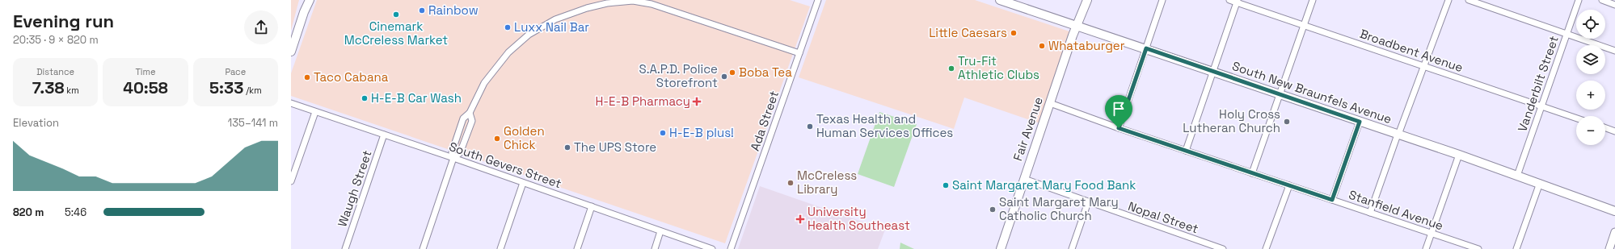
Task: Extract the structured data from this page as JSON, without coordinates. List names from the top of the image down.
{
  "streets": {
    "main road": ["South New Braunfels Avenue", "Fair Avenue"],
    "street": [
      "Broadbent Avenue",
      "Vanderbilt Street",
      "Ada Street",
      "South Gevers Street",
      "Waugh Street",
      "Stanfield Avenue",
      "Nopal Street"
    ]
  },
  "crossings": [
    ["Broadbent Avenue", "Vanderbilt Street"],
    ["Vanderbilt Street", "South New Braunfels Avenue"],
    ["South New Braunfels Avenue", "Fair Avenue"],
    ["Fair Avenue", "Stanfield Avenue"],
    ["Fair Avenue", "Nopal Street"],
    ["South Gevers Street", "Waugh Street"]
  ],
  "places": {
    "other": [
      "Rainbow",
      "Cinemark McCreless Market",
      "Luxx Nail Bar",
      "Little Caesars",
      "Whataburger",
      "Tru-Fit Athletic Clubs",
      "Boba Tea",
      "S.A.P.D. Police Storefront",
      "Taco Cabana",
      "H-E-B Car Wash",
      "Holy Cross Lutheran Church",
      "Texas Health and Human Services Offices",
      "H-E-B plus!",
      "Golden Chick",
      "The UPS Store",
      "McCreless Library",
      "Saint Margaret Mary Food Bank",
      "Saint Margaret Mary Catholic Church"
    ],
    "health": ["H-E-B Pharmacy", "University Health Southeast"]
  },
  "page": {
    "heading": ["Evening run", "20:35 · 9 × 820 m"],
    "map_buttons": ["+", "−"],
    "stats": [
      ["Distance", "7.38 km"],
      ["Time", "40:58"],
      ["Pace", "5:33 /km"]
    ],
    "chart": ["Elevation", "135–141 m"],
    "list": [
      {
        "name": "820 m",
        "note": "5:46"
      }
    ]
  }
}
